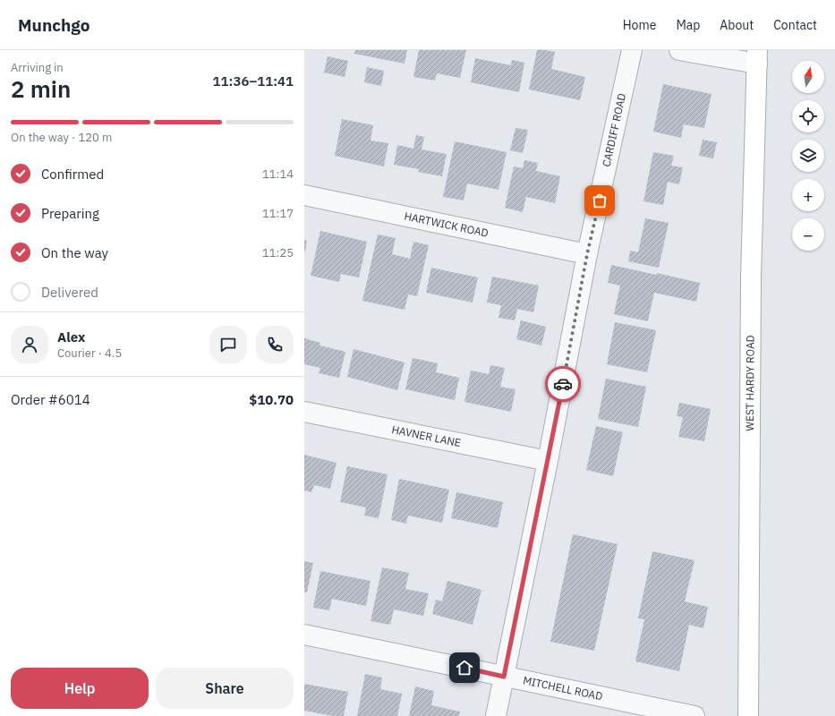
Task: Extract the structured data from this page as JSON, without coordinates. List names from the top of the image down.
{
  "streets": {
    "main road": ["WEST HARDY ROAD"],
    "street": [
      "CARDIFF ROAD",
      "HARTWICK ROAD",
      "HAVNER LANE",
      "MITCHELL ROAD"
    ]
  },
  "crossings": [
    ["CARDIFF ROAD", "HARTWICK ROAD"],
    ["CARDIFF ROAD", "HAVNER LANE"],
    ["CARDIFF ROAD", "MITCHELL ROAD"]
  ],
  "north": "top",
  "page": {
    "header": "Munchgo",
    "nav": [
      "Home",
      "Map",
      "About",
      "Contact"
    ],
    "heading": ["2 min", "Arriving in", "11:36–11:41"],
    "panel": [
      "Alex",
      "Courier · 4.5",
      "Order #6014",
      "$10.70"
    ],
    "map_buttons": ["+", "−"],
    "bar": "On the way · 120 m",
    "list": [
      ["Confirmed", "11:14"],
      ["Preparing", "11:17"],
      ["On the way", "11:25"],
      "Delivered"
    ],
    "buttons": ["Help", "Share"]
  }
}
